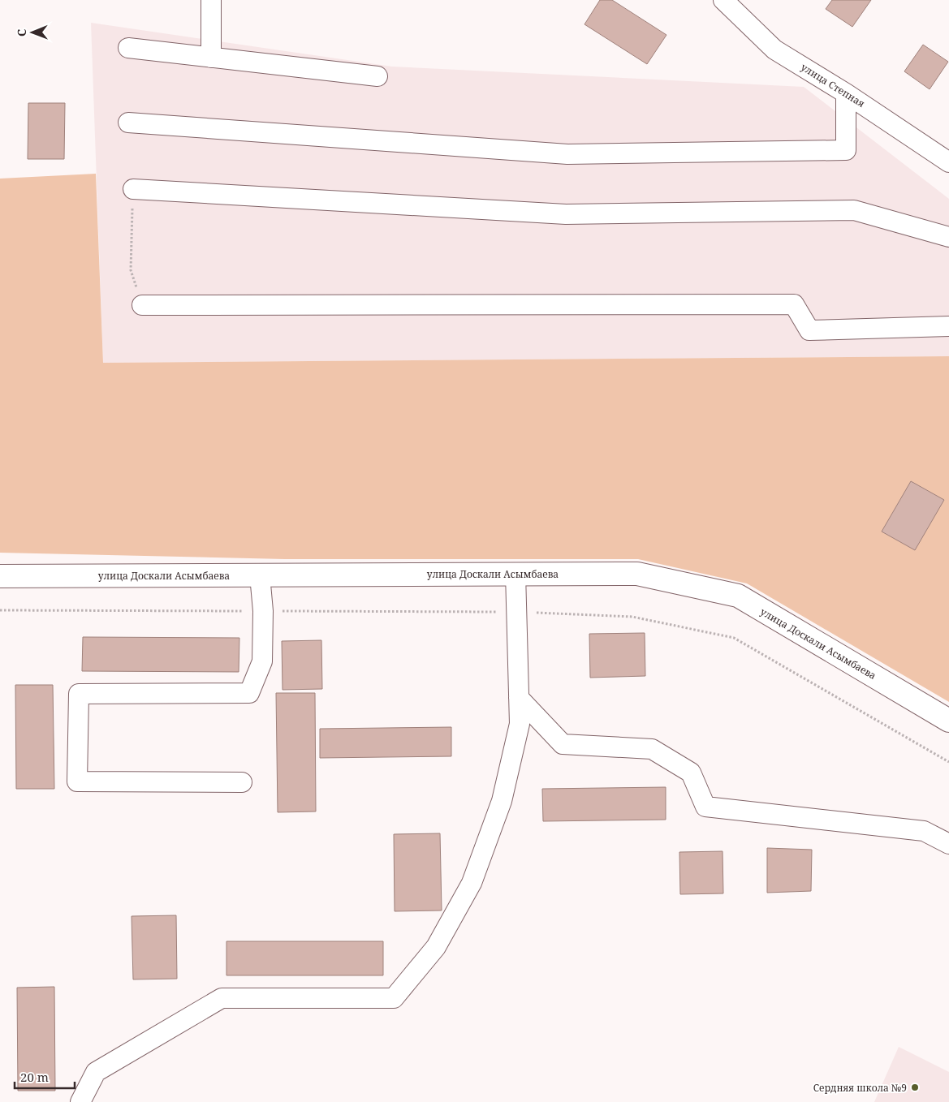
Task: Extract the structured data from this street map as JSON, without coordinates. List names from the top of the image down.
{
  "streets": {
    "main road": ["улица Доскали Асымбаева"],
    "street": ["улица Степная"]
  },
  "places": ["Сердняя школа №9"],
  "scale_bar": "20 m",
  "north": "left"
}
